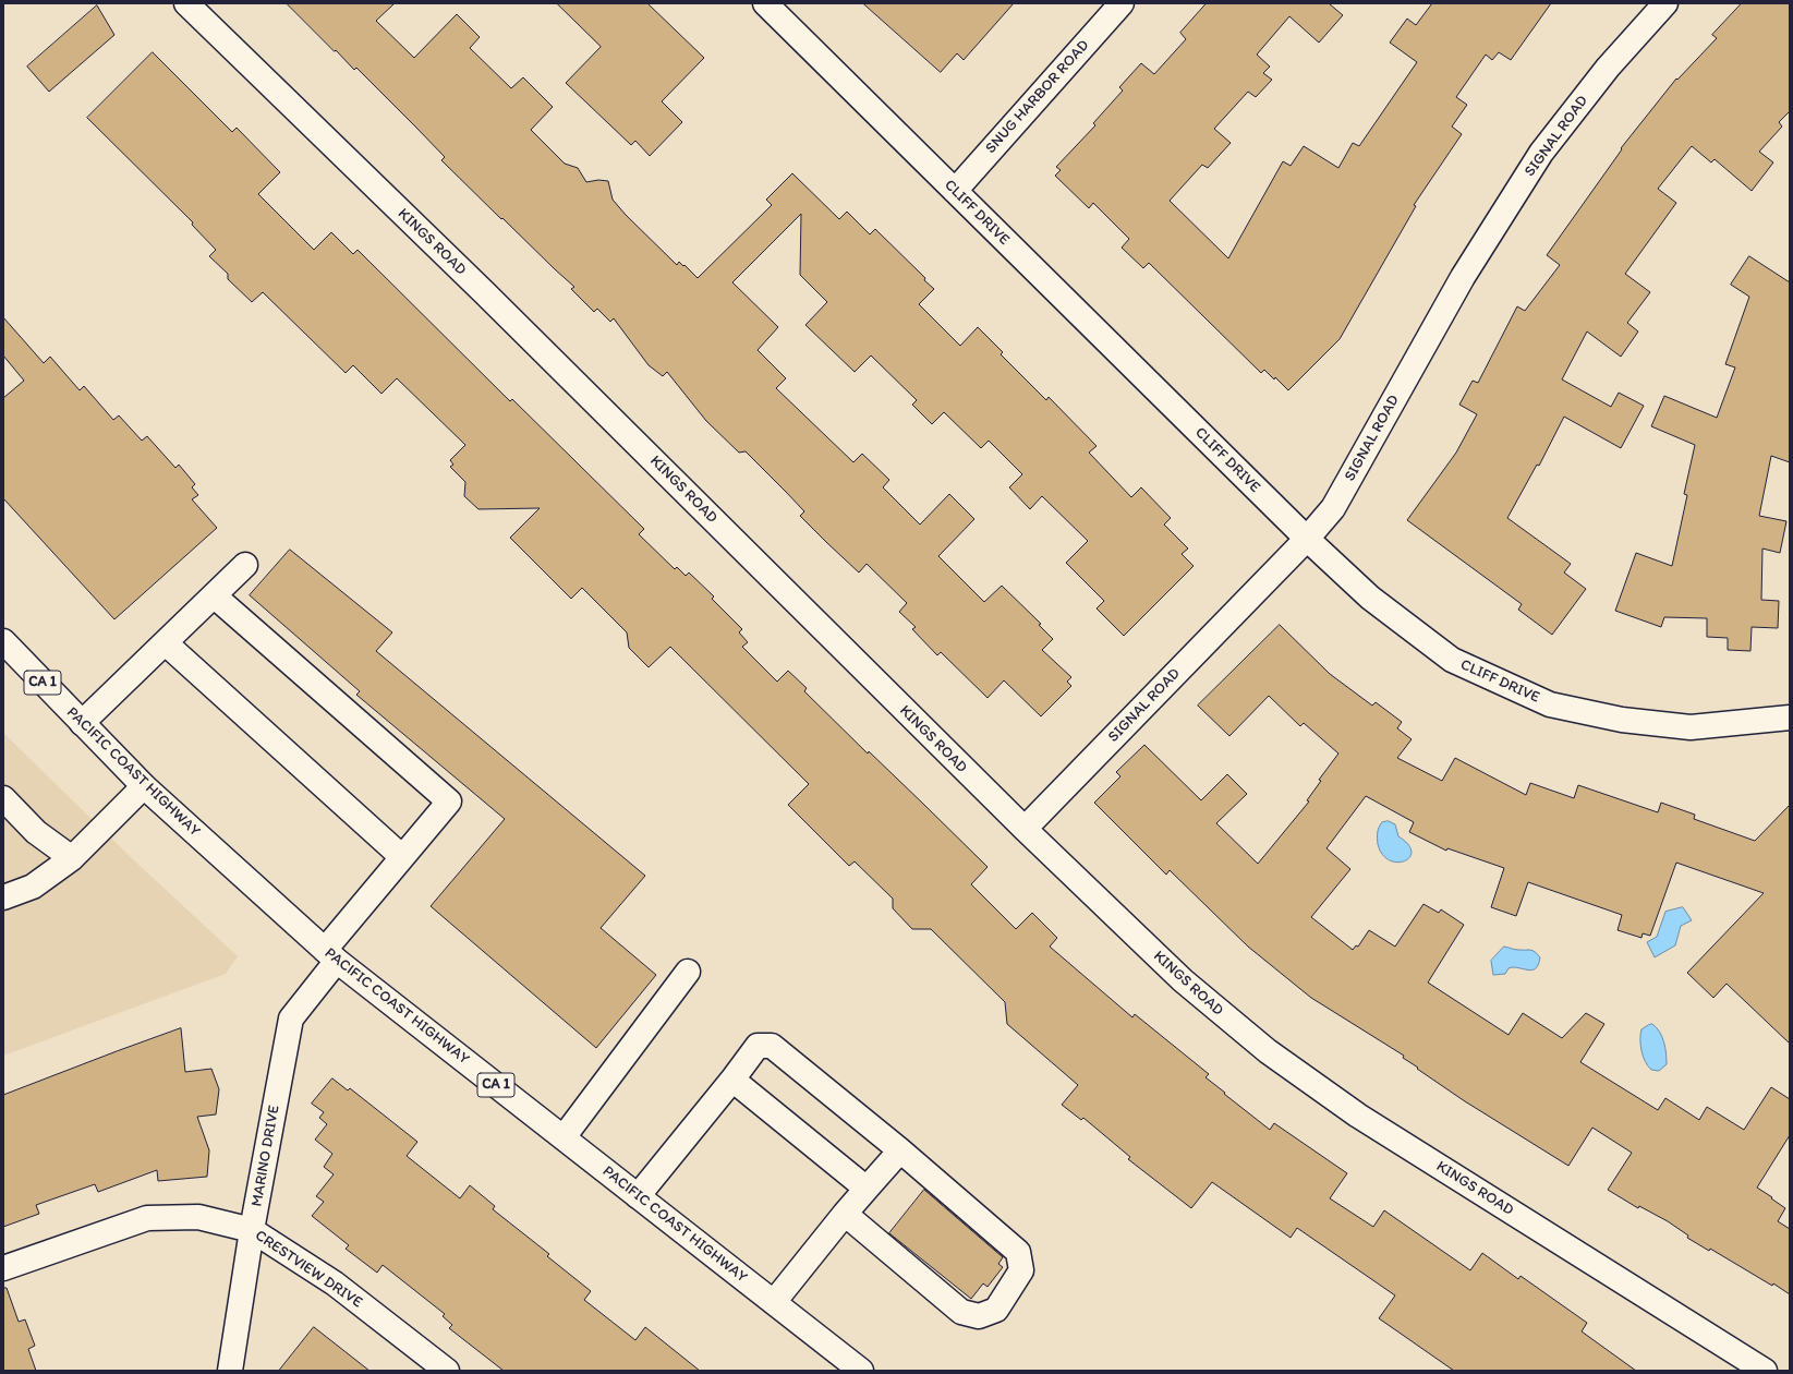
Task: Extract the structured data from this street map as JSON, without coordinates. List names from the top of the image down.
{
  "streets": {
    "main road": [
      "SNUG HARBOR ROAD",
      "SIGNAL ROAD",
      "CLIFF DRIVE",
      "KINGS ROAD",
      "CA 1",
      "PACIFIC COAST HIGHWAY",
      "MARINO DRIVE",
      "CRESTVIEW DRIVE"
    ]
  },
  "crossings": [
    ["SNUG HARBOR ROAD", "CLIFF DRIVE"],
    ["SIGNAL ROAD", "CLIFF DRIVE"],
    ["SIGNAL ROAD", "KINGS ROAD"],
    ["PACIFIC COAST HIGHWAY", "MARINO DRIVE"],
    ["MARINO DRIVE", "CRESTVIEW DRIVE"]
  ]
}
